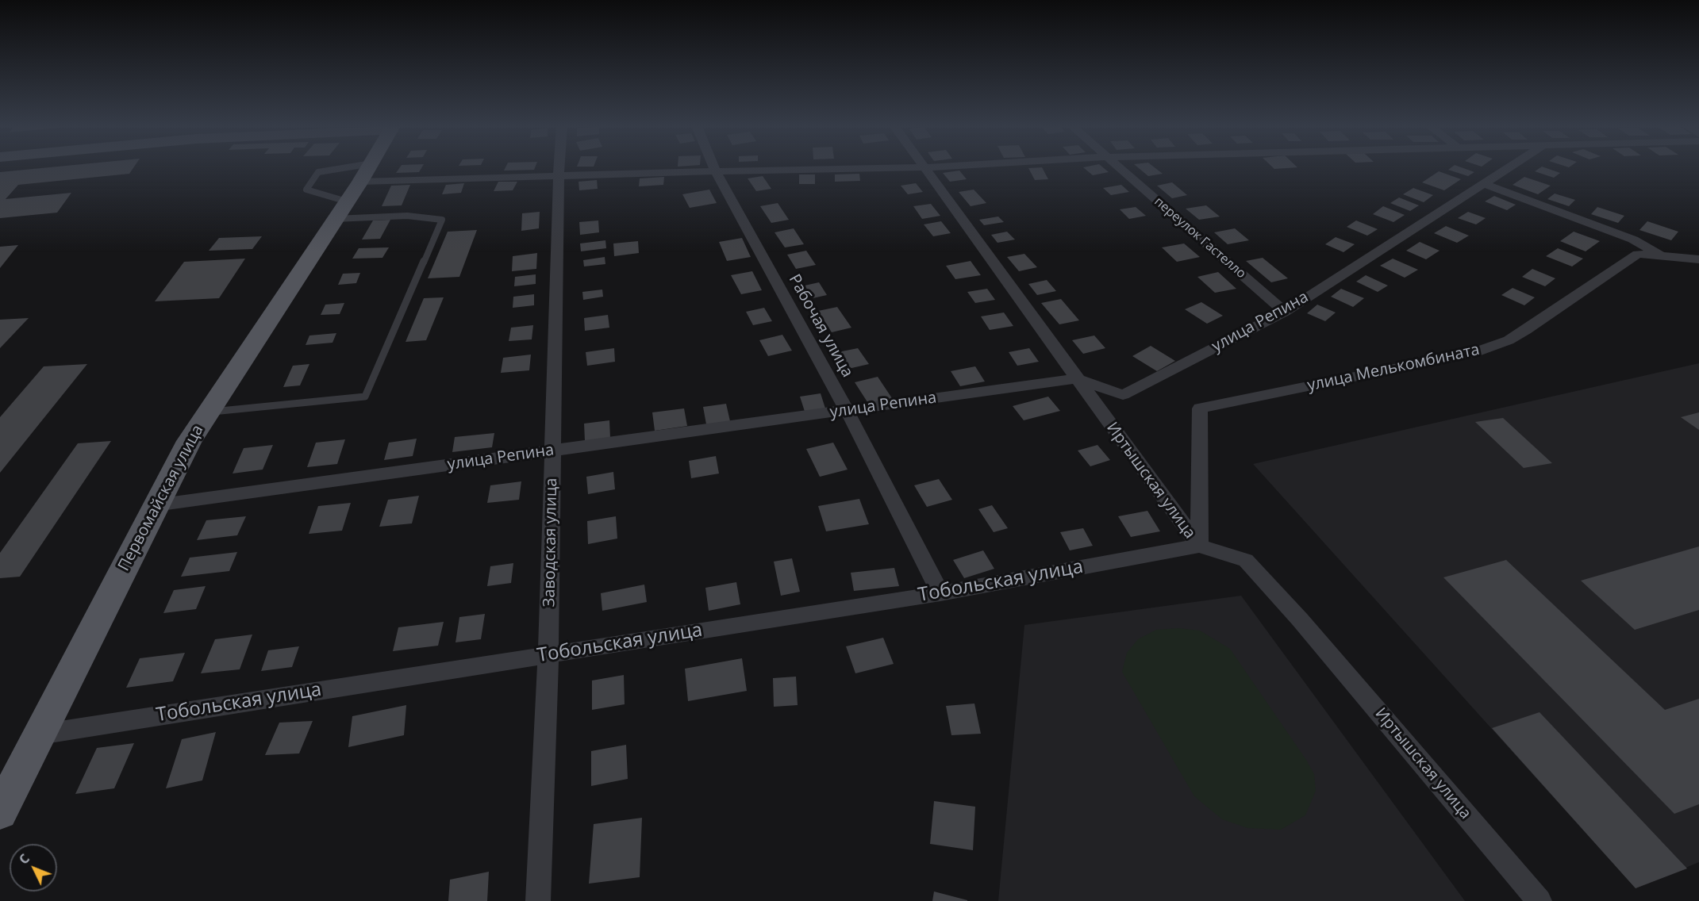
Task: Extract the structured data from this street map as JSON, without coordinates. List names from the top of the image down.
{
  "streets": {
    "main road": ["Первомайская улица"],
    "street": [
      "переулок Гастелло",
      "улица Репина",
      "Рабочая улица",
      "улица Мелькомбината",
      "Иртышская улица",
      "Заводская улица",
      "Тобольская улица"
    ]
  },
  "crossings": [
    ["переулок Гастелло", "улица Репина"],
    ["улица Репина", "Рабочая улица"],
    ["улица Репина", "Иртышская улица"],
    ["улица Репина", "Первомайская улица"],
    ["улица Репина", "Заводская улица"],
    ["Рабочая улица", "Тобольская улица"],
    ["улица Мелькомбината", "Иртышская улица"],
    ["улица Мелькомбината", "Тобольская улица"],
    ["Иртышская улица", "Тобольская улица"],
    ["Первомайская улица", "Тобольская улица"],
    ["Заводская улица", "Тобольская улица"]
  ],
  "north": "top left"
}
